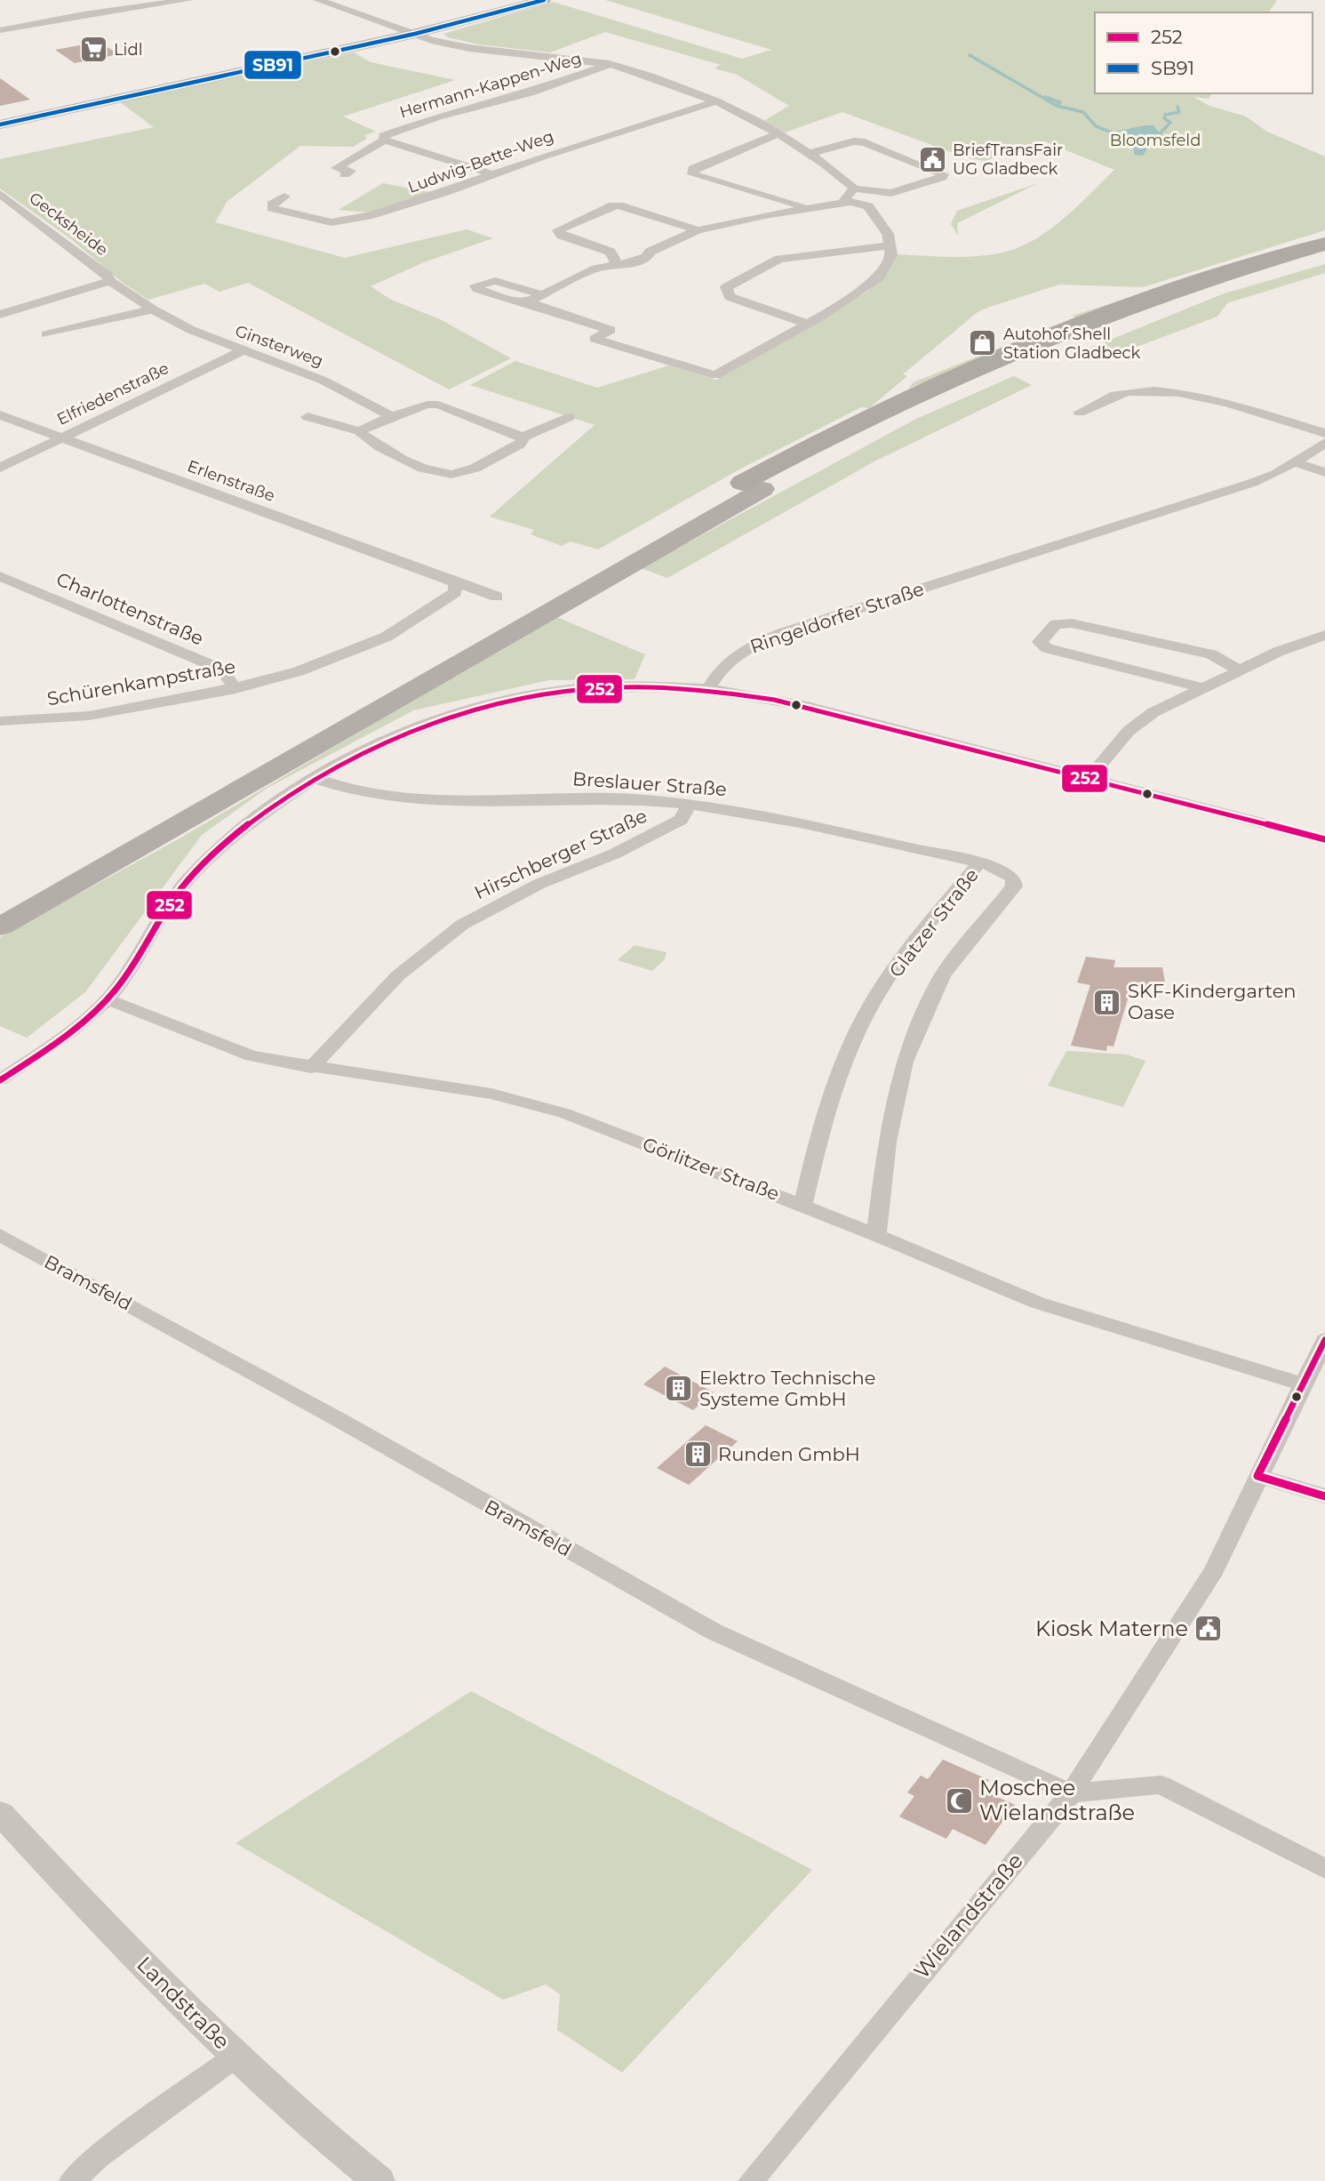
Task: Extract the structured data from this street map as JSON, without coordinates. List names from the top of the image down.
{
  "streets": {
    "street": [
      "Hermann-Kappen-Weg",
      "Ludwig-Bette-Weg",
      "Gecksheide",
      "Ginsterweg",
      "Elfriedenstraße",
      "Erlenstraße",
      "Charlottenstraße",
      "Ringeldorfer Straße",
      "Schürenkampstraße",
      "Breslauer Straße",
      "Hirschberger Straße",
      "Glatzer Straße",
      "Görlitzer Straße",
      "Bramsfeld",
      "Wielandstraße",
      "Landstraße"
    ]
  },
  "crossings": [
    ["Gecksheide", "Ginsterweg"],
    ["Ginsterweg", "Elfriedenstraße"],
    ["Elfriedenstraße", "Erlenstraße"],
    ["Erlenstraße", "Schürenkampstraße"],
    ["Charlottenstraße", "Schürenkampstraße"],
    ["Breslauer Straße", "Hirschberger Straße"],
    ["Breslauer Straße", "Glatzer Straße"],
    ["Hirschberger Straße", "Görlitzer Straße"],
    ["Glatzer Straße", "Görlitzer Straße"],
    ["Görlitzer Straße", "Wielandstraße"],
    ["Bramsfeld", "Wielandstraße"]
  ],
  "parks": ["Bloomsfeld"],
  "places": {
    "supermarket": ["Lidl"],
    "public building": ["BriefTransFair UG Gladbeck", "Kiosk Materne"],
    "shop": ["Autohof Shell Station Gladbeck"],
    "building": ["SKF-Kindergarten Oase", "Elektro Technische Systeme GmbH", "Runden GmbH"],
    "mosque": ["Moschee Wielandstraße"]
  },
  "lines": ["transit line SB91", "transit line 252"],
  "legend": ["252", "SB91"]
}
